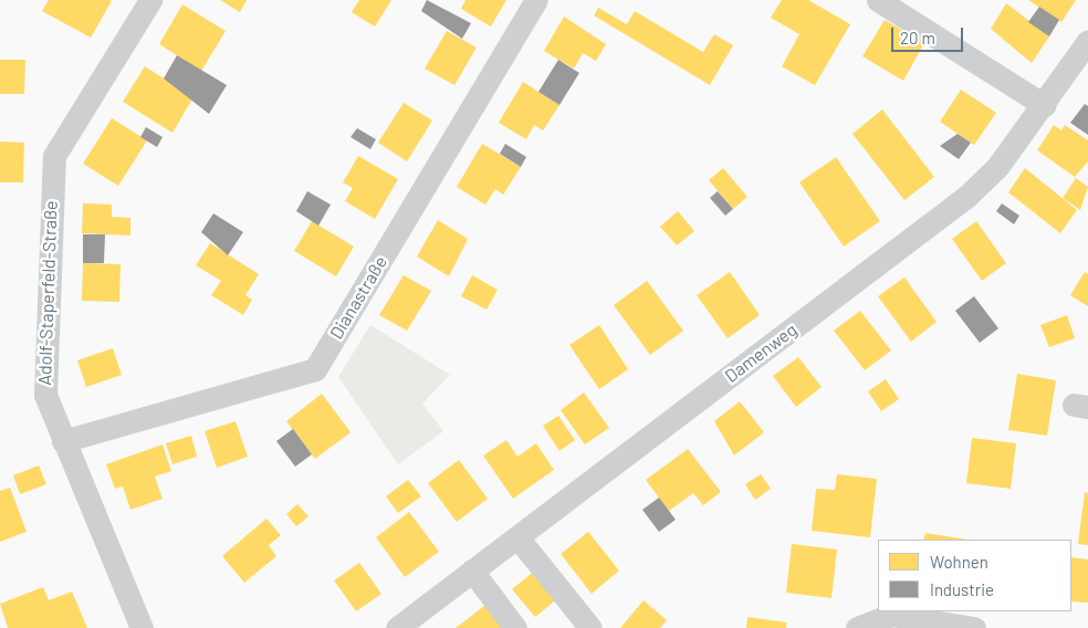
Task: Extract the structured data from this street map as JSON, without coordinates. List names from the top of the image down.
{
  "streets": {
    "street": ["Adolf-Staperfeld-Straße", "Dianastraße", "Damenweg"]
  },
  "crossings": [
    ["Adolf-Staperfeld-Straße", "Dianastraße"]
  ],
  "legend": ["Wohnen", "Industrie"],
  "scale_bar": "20 m"
}
